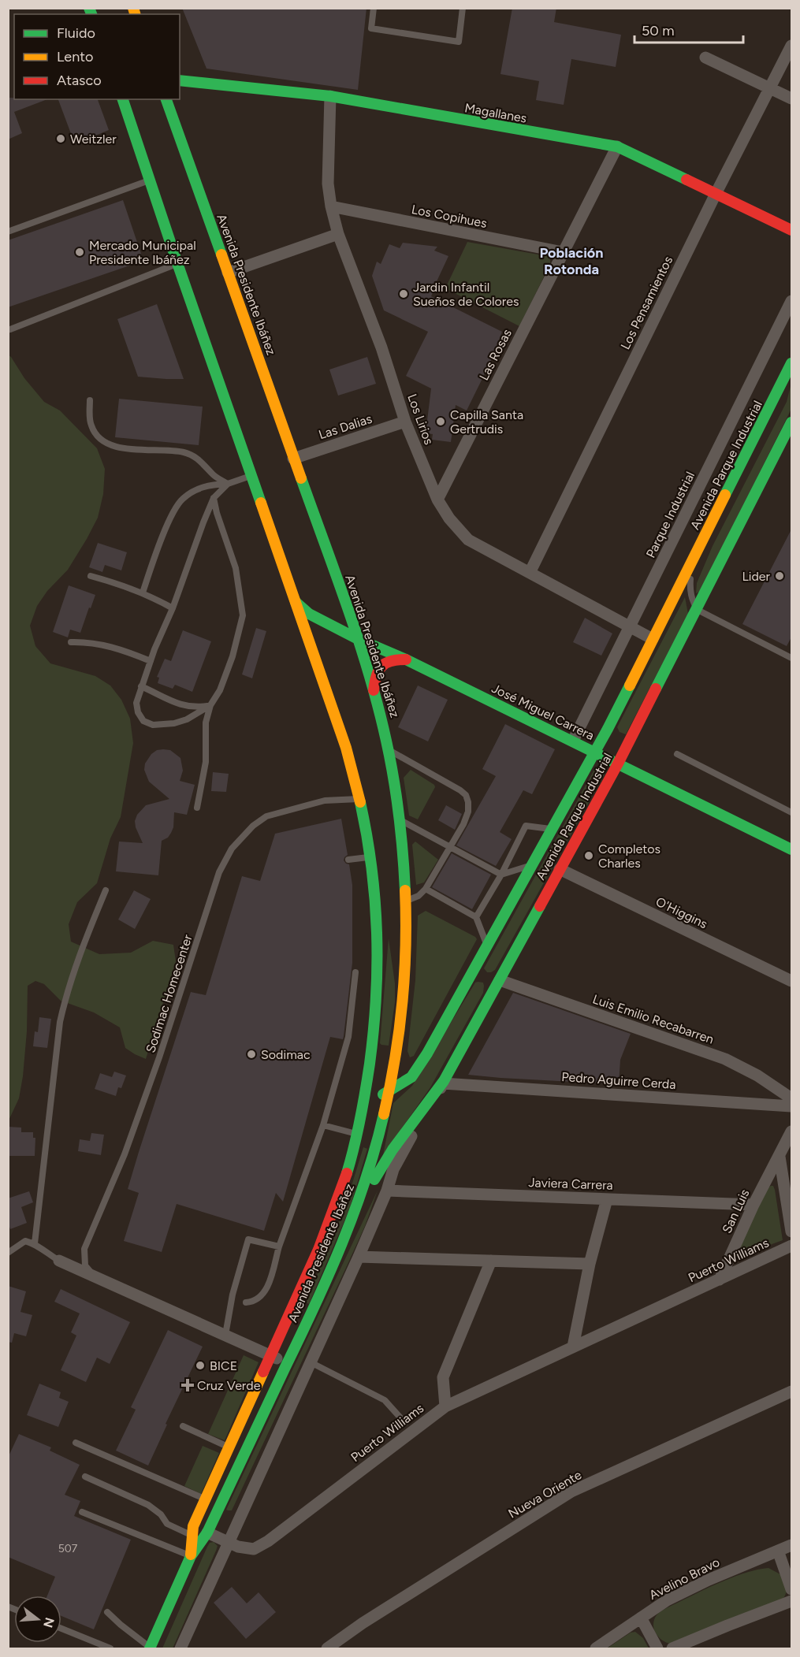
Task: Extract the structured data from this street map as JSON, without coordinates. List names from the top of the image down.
{
  "streets": {
    "main road": [
      "Magallanes",
      "Avenida Presidente Ibáñez",
      "Avenida Parque Industrial",
      "José Miguel Carrera"
    ],
    "street": [
      "Los Copihues",
      "Los Pensamientos",
      "Las Rosas",
      "Los Lirios",
      "Las Dalias",
      "Parque Industrial",
      "O'Higgins",
      "Luis Emilio Recabarren",
      "Pedro Aguirre Cerda",
      "Javiera Carrera",
      "San Luis",
      "Puerto Williams",
      "Nueva Oriente",
      "Avelino Bravo"
    ],
    "lane": ["Sodimac Homecenter"]
  },
  "crossings": [
    ["Magallanes", "Los Pensamientos"],
    ["Magallanes", "Las Rosas"],
    ["Magallanes", "Los Lirios"],
    ["Los Copihues", "Las Rosas"],
    ["Los Copihues", "Los Lirios"],
    ["Avenida Presidente Ibáñez", "Las Dalias"],
    ["Avenida Presidente Ibáñez", "Avenida Parque Industrial"],
    ["Avenida Presidente Ibáñez", "José Miguel Carrera"],
    ["Avenida Presidente Ibáñez", "Sodimac Homecenter"],
    ["Avenida Presidente Ibáñez", "Puerto Williams"],
    ["Los Pensamientos", "Los Lirios"],
    ["Las Rosas", "Los Lirios"],
    ["Los Lirios", "Las Dalias"],
    ["Los Lirios", "Avenida Parque Industrial"],
    ["Los Lirios", "Parque Industrial"],
    ["Avenida Parque Industrial", "José Miguel Carrera"],
    ["Avenida Parque Industrial", "O'Higgins"],
    ["Avenida Parque Industrial", "Luis Emilio Recabarren"],
    ["Avenida Parque Industrial", "Pedro Aguirre Cerda"],
    ["Parque Industrial", "José Miguel Carrera"],
    ["Javiera Carrera", "San Luis"],
    ["San Luis", "Puerto Williams"]
  ],
  "districts": ["Población Rotonda"],
  "places": {
    "other": [
      "Weitzler",
      "Mercado Municipal Presidente Ibáñez",
      "Jardin Infantil Sueños de Colores",
      "Capilla Santa Gertrudis",
      "Lider",
      "Completos Charles",
      "Sodimac",
      "BICE"
    ],
    "health": ["Cruz Verde"]
  },
  "house_numbers": ["507"],
  "legend": ["Fluido", "Lento", "Atasco"],
  "scale_bar": "50 m",
  "north": "right"
}
